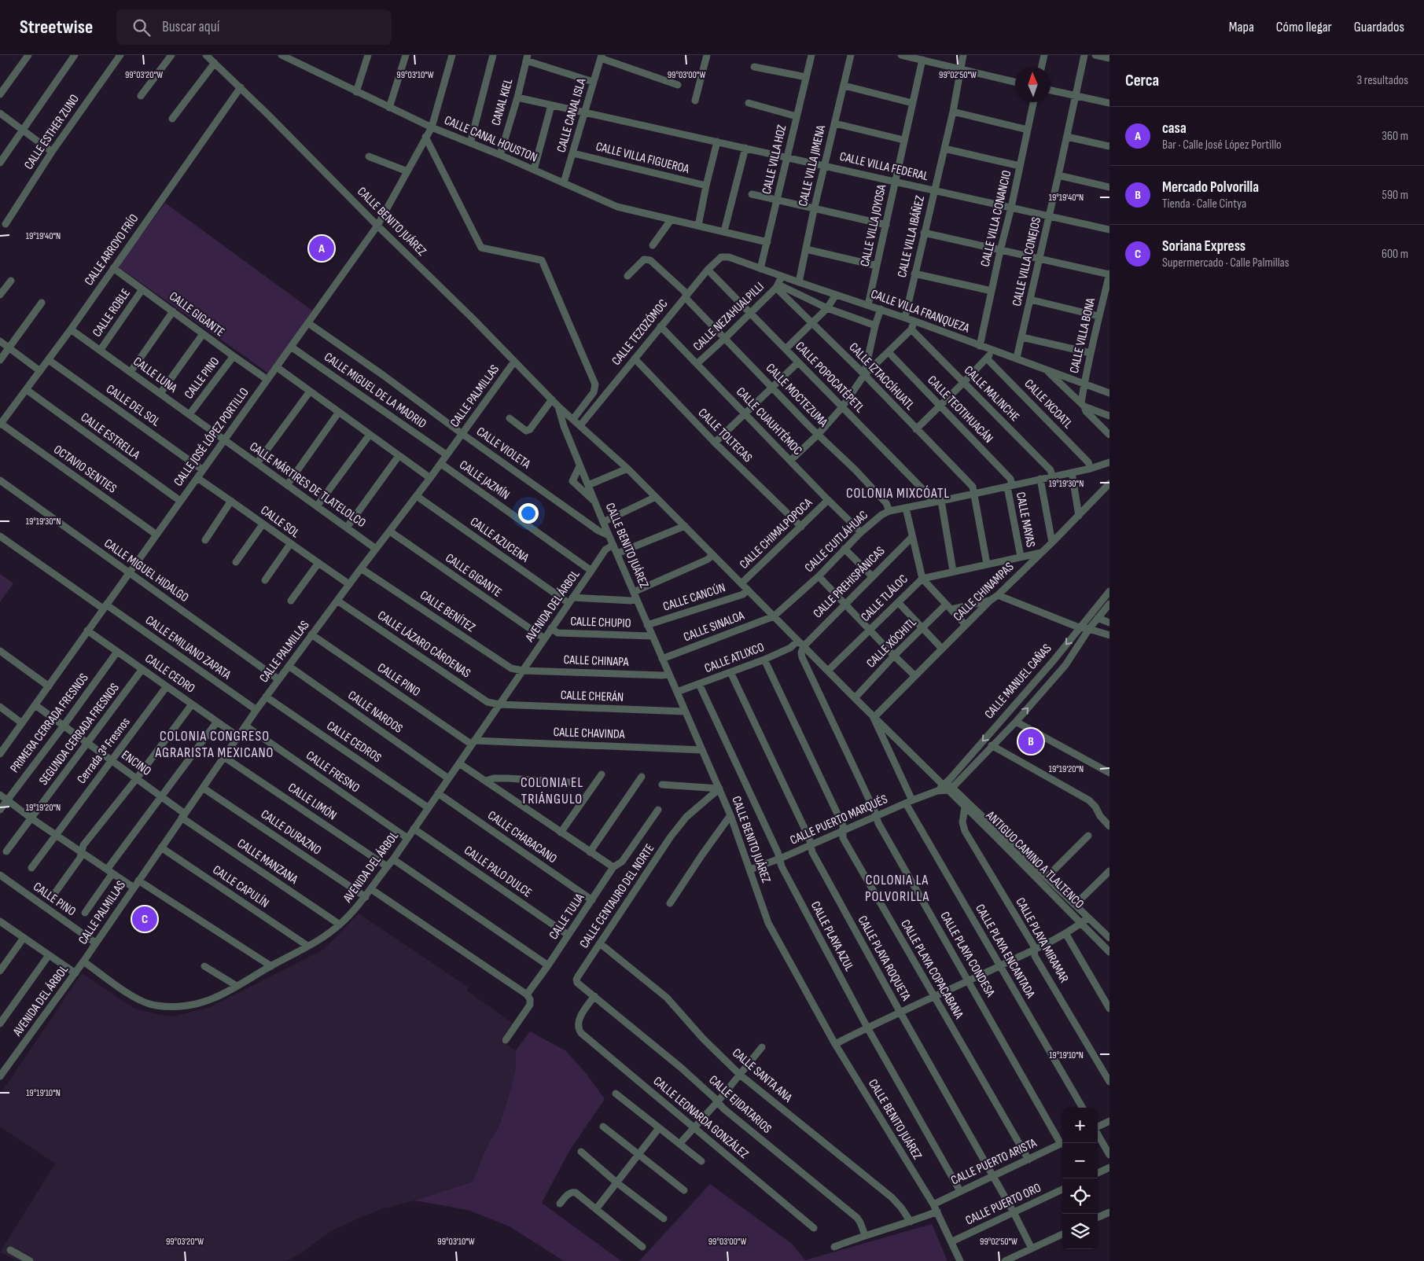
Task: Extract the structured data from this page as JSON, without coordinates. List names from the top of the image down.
{
  "streets": {
    "street": [
      "CANAL KIEL",
      "CALLE CANAL ISLA",
      "CALLE ESTHER ZUNO",
      "CALLE CANAL HOUSTON",
      "CALLE VILLA FIGUEROA",
      "CALLE VILLA HOZ",
      "CALLE VILLA JIMENA",
      "CALLE VILLA FEDERAL",
      "CALLE VILLA CONANCIO",
      "CALLE BENITO JUÁREZ",
      "CALLE VILLA JOYOSA",
      "CALLE VILLA IBÁÑEZ",
      "CALLE ARROYO FRÍO",
      "CALLE VILLA CONEJOS",
      "CALLE VILLA FRANQUEZA",
      "CALLE ROBLE",
      "CALLE GIGANTE",
      "CALLE NEZAHUALPILLI",
      "CALLE TEZOZÓMOC",
      "CALLE VILLA BONA",
      "CALLE LUNA",
      "CALLE IZTACCÍHUATL",
      "CALLE POPOCATÉPETL",
      "CALLE PINO",
      "CALLE MIGUEL DE LA MADRID",
      "CALLE MALINCHE",
      "CALLE MOCTEZUMA",
      "CALLE PALMILLAS",
      "CALLE IXCOATL",
      "CALLE DEL SOL",
      "CALLE TEOTIHUACÁN",
      "CALLE CUAUHTÉMOC",
      "CALLE TOLTECAS",
      "CALLE ESTRELLA",
      "CALLE JOSÉ LÓPEZ PORTILLO",
      "CALLE VIOLETA",
      "OCTAVIO SENTIES",
      "CALLE JAZMÍN",
      "CALLE MÁRTIRES DE TLATELOLCO",
      "CALLE MAYAS",
      "CALLE SOL",
      "CALLE CHIMALPOPOCA",
      "CALLE AZUCENA",
      "CALLE CUITLÁHUAC",
      "CALLE MIGUEL HIDALGO",
      "CALLE PREHISPÁNICAS",
      "CALLE CHINAMPAS",
      "CALLE CANCÚN",
      "CALLE TLÁLOC",
      "AVENIDA DEL ÁRBOL",
      "CALLE BENÍTEZ",
      "CALLE CHUPIO",
      "CALLE SINALOA",
      "CALLE XÓCHITL",
      "CALLE LÁZARO CÁRDENAS",
      "CALLE EMILIANO ZAPATA",
      "CALLE ATLIXCO",
      "CALLE CHINAPA",
      "CALLE CEDRO",
      "CALLE MANUEL CAÑAS",
      "CALLE CHERÁN",
      "CALLE NARDOS",
      "PRIMERA CERRADA FRESNOS",
      "CALLE CHAVINDA",
      "SEGUNDA CERRADA FRESNOS",
      "CALLE CEDROS",
      "Cerrada 3ª Fresnos",
      "ENCINO",
      "CALLE FRESNO",
      "CALLE LIMÓN",
      "CALLE PUERTO MARQUÉS",
      "CALLE DURAZNO",
      "CALLE CHABACANO",
      "ANTIGUO CAMINO A TLALTENCO",
      "CALLE MANZANA",
      "CALLE PALO DULCE",
      "CALLE CAPULÍN",
      "CALLE CENTAURO DEL NORTE",
      "CALLE TULIA",
      "CALLE PLAYA AZUL",
      "CALLE PLAYA MIRAMAR",
      "CALLE PLAYA ENCANTADA",
      "CALLE PLAYA CONDESA",
      "CALLE PLAYA ROQUETA",
      "CALLE PLAYA COPACABANA",
      "CALLE SANTA ANA",
      "CALLE EJIDATARIOS",
      "CALLE LEONARDA GONZÁLEZ",
      "CALLE PUERTO ARISTA",
      "CALLE PUERTO ORO"
    ]
  },
  "crossings": [
    ["CANAL KIEL", "CALLE CANAL HOUSTON"],
    ["CANAL KIEL", "CALLE VILLA FEDERAL"],
    ["CALLE CANAL ISLA", "CALLE CANAL HOUSTON"],
    ["CALLE CANAL ISLA", "CALLE VILLA FIGUEROA"],
    ["CALLE CANAL ISLA", "CALLE VILLA FEDERAL"],
    ["CALLE CANAL HOUSTON", "CALLE VILLA HOZ"],
    ["CALLE CANAL HOUSTON", "CALLE JOSÉ LÓPEZ PORTILLO"],
    ["CALLE VILLA HOZ", "CALLE VILLA FEDERAL"],
    ["CALLE VILLA HOZ", "CALLE VILLA FRANQUEZA"],
    ["CALLE VILLA JIMENA", "CALLE VILLA FEDERAL"],
    ["CALLE VILLA JIMENA", "CALLE VILLA FRANQUEZA"],
    ["CALLE VILLA FEDERAL", "CALLE VILLA CONANCIO"],
    ["CALLE VILLA FEDERAL", "CALLE VILLA JOYOSA"],
    ["CALLE VILLA FEDERAL", "CALLE VILLA IBÁÑEZ"],
    ["CALLE VILLA FEDERAL", "CALLE VILLA CONEJOS"],
    ["CALLE VILLA CONANCIO", "CALLE VILLA FRANQUEZA"],
    ["CALLE BENITO JUÁREZ", "CALLE ARROYO FRÍO"],
    ["CALLE BENITO JUÁREZ", "CALLE TEZOZÓMOC"],
    ["CALLE BENITO JUÁREZ", "CALLE PALMILLAS"],
    ["CALLE BENITO JUÁREZ", "CALLE JOSÉ LÓPEZ PORTILLO"],
    ["CALLE BENITO JUÁREZ", "CALLE VIOLETA"],
    ["CALLE BENITO JUÁREZ", "CALLE CHIMALPOPOCA"],
    ["CALLE BENITO JUÁREZ", "CALLE CUITLÁHUAC"],
    ["CALLE BENITO JUÁREZ", "CALLE PREHISPÁNICAS"],
    ["CALLE BENITO JUÁREZ", "CALLE CHINAMPAS"],
    ["CALLE BENITO JUÁREZ", "CALLE CANCÚN"],
    ["CALLE BENITO JUÁREZ", "CALLE TLÁLOC"],
    ["CALLE BENITO JUÁREZ", "AVENIDA DEL ÁRBOL"],
    ["CALLE BENITO JUÁREZ", "CALLE CHUPIO"],
    ["CALLE BENITO JUÁREZ", "CALLE SINALOA"],
    ["CALLE BENITO JUÁREZ", "CALLE XÓCHITL"],
    ["CALLE BENITO JUÁREZ", "CALLE ATLIXCO"],
    ["CALLE BENITO JUÁREZ", "CALLE CHINAPA"],
    ["CALLE BENITO JUÁREZ", "CALLE MANUEL CAÑAS"],
    ["CALLE BENITO JUÁREZ", "CALLE CHERÁN"],
    ["CALLE BENITO JUÁREZ", "CALLE CHAVINDA"],
    ["CALLE BENITO JUÁREZ", "CALLE PUERTO MARQUÉS"],
    ["CALLE BENITO JUÁREZ", "ANTIGUO CAMINO A TLALTENCO"],
    ["CALLE BENITO JUÁREZ", "CALLE CENTAURO DEL NORTE"],
    ["CALLE BENITO JUÁREZ", "CALLE PLAYA ENCANTADA"],
    ["CALLE BENITO JUÁREZ", "CALLE PLAYA CONDESA"],
    ["CALLE BENITO JUÁREZ", "CALLE PUERTO ARISTA"],
    ["CALLE BENITO JUÁREZ", "CALLE PUERTO ORO"],
    ["CALLE VILLA JOYOSA", "CALLE VILLA FRANQUEZA"],
    ["CALLE VILLA IBÁÑEZ", "CALLE VILLA FRANQUEZA"],
    ["CALLE ARROYO FRÍO", "CALLE GIGANTE"],
    ["CALLE ARROYO FRÍO", "CALLE LUNA"],
    ["CALLE ARROYO FRÍO", "CALLE DEL SOL"],
    ["CALLE ARROYO FRÍO", "CALLE ESTRELLA"],
    ["CALLE ARROYO FRÍO", "OCTAVIO SENTIES"],
    ["CALLE VILLA CONEJOS", "CALLE VILLA FRANQUEZA"],
    ["CALLE VILLA FRANQUEZA", "CALLE TEZOZÓMOC"],
    ["CALLE VILLA FRANQUEZA", "CALLE VILLA BONA"],
    ["CALLE ROBLE", "CALLE GIGANTE"],
    ["CALLE ROBLE", "CALLE LUNA"],
    ["CALLE GIGANTE", "CALLE PINO"],
    ["CALLE GIGANTE", "CALLE PALMILLAS"],
    ["CALLE GIGANTE", "CALLE JOSÉ LÓPEZ PORTILLO"],
    ["CALLE GIGANTE", "AVENIDA DEL ÁRBOL"],
    ["CALLE NEZAHUALPILLI", "CALLE IZTACCÍHUATL"],
    ["CALLE NEZAHUALPILLI", "CALLE POPOCATÉPETL"],
    ["CALLE NEZAHUALPILLI", "CALLE MOCTEZUMA"],
    ["CALLE NEZAHUALPILLI", "CALLE CUAUHTÉMOC"],
    ["CALLE TEZOZÓMOC", "CALLE POPOCATÉPETL"],
    ["CALLE TEZOZÓMOC", "CALLE MOCTEZUMA"],
    ["CALLE TEZOZÓMOC", "CALLE CUAUHTÉMOC"],
    ["CALLE TEZOZÓMOC", "CALLE TOLTECAS"],
    ["CALLE LUNA", "CALLE PINO"],
    ["CALLE LUNA", "CALLE JOSÉ LÓPEZ PORTILLO"],
    ["CALLE LUNA", "CALLE MÁRTIRES DE TLATELOLCO"],
    ["CALLE IZTACCÍHUATL", "CALLE CUITLÁHUAC"],
    ["CALLE POPOCATÉPETL", "CALLE CUITLÁHUAC"],
    ["CALLE PINO", "CALLE PALMILLAS"],
    ["CALLE PINO", "AVENIDA DEL ÁRBOL"],
    ["CALLE PINO", "CALLE CHAVINDA"],
    ["CALLE MIGUEL DE LA MADRID", "CALLE PALMILLAS"],
    ["CALLE MIGUEL DE LA MADRID", "CALLE JOSÉ LÓPEZ PORTILLO"],
    ["CALLE MALINCHE", "CALLE CUITLÁHUAC"],
    ["CALLE MOCTEZUMA", "CALLE CUITLÁHUAC"],
    ["CALLE PALMILLAS", "CALLE VIOLETA"],
    ["CALLE PALMILLAS", "CALLE JAZMÍN"],
    ["CALLE PALMILLAS", "CALLE MÁRTIRES DE TLATELOLCO"],
    ["CALLE PALMILLAS", "CALLE SOL"],
    ["CALLE PALMILLAS", "CALLE AZUCENA"],
    ["CALLE PALMILLAS", "CALLE MIGUEL HIDALGO"],
    ["CALLE PALMILLAS", "AVENIDA DEL ÁRBOL"],
    ["CALLE PALMILLAS", "CALLE BENÍTEZ"],
    ["CALLE PALMILLAS", "CALLE LÁZARO CÁRDENAS"],
    ["CALLE PALMILLAS", "CALLE EMILIANO ZAPATA"],
    ["CALLE PALMILLAS", "CALLE CEDRO"],
    ["CALLE PALMILLAS", "CALLE NARDOS"],
    ["CALLE PALMILLAS", "CALLE CEDROS"],
    ["CALLE PALMILLAS", "ENCINO"],
    ["CALLE PALMILLAS", "CALLE FRESNO"],
    ["CALLE PALMILLAS", "CALLE LIMÓN"],
    ["CALLE PALMILLAS", "CALLE DURAZNO"],
    ["CALLE PALMILLAS", "CALLE MANZANA"],
    ["CALLE PALMILLAS", "CALLE CAPULÍN"],
    ["CALLE IXCOATL", "CALLE CUITLÁHUAC"],
    ["CALLE DEL SOL", "CALLE JOSÉ LÓPEZ PORTILLO"],
    ["CALLE TEOTIHUACÁN", "CALLE MAYAS"],
    ["CALLE TEOTIHUACÁN", "CALLE CUITLÁHUAC"],
    ["CALLE CUAUHTÉMOC", "CALLE CHIMALPOPOCA"],
    ["CALLE CUAUHTÉMOC", "CALLE CUITLÁHUAC"],
    ["CALLE TOLTECAS", "CALLE CHIMALPOPOCA"],
    ["CALLE ESTRELLA", "CALLE JOSÉ LÓPEZ PORTILLO"],
    ["CALLE JOSÉ LÓPEZ PORTILLO", "CALLE VIOLETA"],
    ["CALLE JOSÉ LÓPEZ PORTILLO", "OCTAVIO SENTIES"],
    ["CALLE JOSÉ LÓPEZ PORTILLO", "CALLE MÁRTIRES DE TLATELOLCO"],
    ["CALLE JOSÉ LÓPEZ PORTILLO", "CALLE SOL"],
    ["CALLE JOSÉ LÓPEZ PORTILLO", "CALLE MIGUEL HIDALGO"],
    ["CALLE JOSÉ LÓPEZ PORTILLO", "CALLE EMILIANO ZAPATA"],
    ["CALLE JOSÉ LÓPEZ PORTILLO", "CALLE CEDRO"],
    ["CALLE JOSÉ LÓPEZ PORTILLO", "ENCINO"],
    ["CALLE JAZMÍN", "AVENIDA DEL ÁRBOL"],
    ["CALLE MAYAS", "CALLE CUITLÁHUAC"],
    ["CALLE MAYAS", "CALLE TLÁLOC"],
    ["CALLE AZUCENA", "AVENIDA DEL ÁRBOL"],
    ["CALLE AZUCENA", "CALLE CHUPIO"],
    ["CALLE CUITLÁHUAC", "CALLE SINALOA"],
    ["CALLE PREHISPÁNICAS", "CALLE ATLIXCO"],
    ["CALLE PREHISPÁNICAS", "CALLE PLAYA CONDESA"],
    ["CALLE CHINAMPAS", "CALLE TLÁLOC"],
    ["CALLE CHINAMPAS", "CALLE PLAYA ENCANTADA"],
    ["AVENIDA DEL ÁRBOL", "CALLE BENÍTEZ"],
    ["AVENIDA DEL ÁRBOL", "CALLE CHUPIO"],
    ["AVENIDA DEL ÁRBOL", "CALLE LÁZARO CÁRDENAS"],
    ["AVENIDA DEL ÁRBOL", "CALLE CHINAPA"],
    ["AVENIDA DEL ÁRBOL", "CALLE CHERÁN"],
    ["AVENIDA DEL ÁRBOL", "CALLE NARDOS"],
    ["AVENIDA DEL ÁRBOL", "CALLE CHAVINDA"],
    ["AVENIDA DEL ÁRBOL", "CALLE CEDROS"],
    ["AVENIDA DEL ÁRBOL", "CALLE FRESNO"],
    ["AVENIDA DEL ÁRBOL", "CALLE LIMÓN"],
    ["AVENIDA DEL ÁRBOL", "CALLE DURAZNO"],
    ["AVENIDA DEL ÁRBOL", "CALLE CHABACANO"],
    ["AVENIDA DEL ÁRBOL", "CALLE MANZANA"],
    ["AVENIDA DEL ÁRBOL", "CALLE PALO DULCE"],
    ["AVENIDA DEL ÁRBOL", "CALLE CAPULÍN"],
    ["CALLE BENÍTEZ", "CALLE CHINAPA"],
    ["CALLE LÁZARO CÁRDENAS", "CALLE CHERÁN"],
    ["CALLE ATLIXCO", "CALLE PLAYA AZUL"],
    ["CALLE ATLIXCO", "CALLE PLAYA CONDESA"],
    ["CALLE ATLIXCO", "CALLE PLAYA ROQUETA"],
    ["CALLE ATLIXCO", "CALLE PLAYA COPACABANA"],
    ["CALLE CEDRO", "PRIMERA CERRADA FRESNOS"],
    ["CALLE CEDRO", "SEGUNDA CERRADA FRESNOS"],
    ["CALLE CEDRO", "Cerrada 3ª Fresnos"],
    ["CALLE MANUEL CAÑAS", "CALLE PUERTO MARQUÉS"],
    ["CALLE MANUEL CAÑAS", "ANTIGUO CAMINO A TLALTENCO"],
    ["PRIMERA CERRADA FRESNOS", "ENCINO"],
    ["SEGUNDA CERRADA FRESNOS", "ENCINO"],
    ["Cerrada 3ª Fresnos", "ENCINO"],
    ["ENCINO", "CALLE MANZANA"],
    ["CALLE PUERTO MARQUÉS", "ANTIGUO CAMINO A TLALTENCO"],
    ["CALLE PUERTO MARQUÉS", "CALLE PLAYA AZUL"],
    ["CALLE PUERTO MARQUÉS", "CALLE PLAYA ENCANTADA"],
    ["CALLE PUERTO MARQUÉS", "CALLE PLAYA CONDESA"],
    ["CALLE PUERTO MARQUÉS", "CALLE PLAYA ROQUETA"],
    ["CALLE PUERTO MARQUÉS", "CALLE PLAYA COPACABANA"],
    ["CALLE CHABACANO", "CALLE TULIA"],
    ["ANTIGUO CAMINO A TLALTENCO", "CALLE PLAYA MIRAMAR"],
    ["CALLE PALO DULCE", "CALLE TULIA"],
    ["CALLE CENTAURO DEL NORTE", "CALLE SANTA ANA"],
    ["CALLE CENTAURO DEL NORTE", "CALLE EJIDATARIOS"],
    ["CALLE CENTAURO DEL NORTE", "CALLE LEONARDA GONZÁLEZ"],
    ["CALLE PLAYA AZUL", "CALLE PUERTO ARISTA"],
    ["CALLE PLAYA ROQUETA", "CALLE PUERTO ARISTA"],
    ["CALLE PLAYA ROQUETA", "CALLE PUERTO ORO"],
    ["CALLE PLAYA COPACABANA", "CALLE PUERTO ARISTA"],
    ["CALLE EJIDATARIOS", "CALLE LEONARDA GONZÁLEZ"]
  ],
  "districts": [
    "COLONIA MIXCÓATL",
    "COLONIA CONGRESO AGRARISTA MEXICANO",
    "COLONIA EL TRIÁNGULO",
    "COLONIA LA POLVORILLA"
  ],
  "north": "top",
  "page": {
    "header": "Streetwise",
    "search": "Buscar aquí",
    "nav": ["Mapa", "Cómo llegar", "Guardados"],
    "heading": ["Cerca", "3 resultados"],
    "list": [
      {
        "mark": "A",
        "name": "casa",
        "note": "Bar · Calle José López Portillo",
        "value": "360 m"
      },
      {
        "mark": "B",
        "name": "Mercado Polvorilla",
        "note": "Tienda · Calle Cintya",
        "value": "590 m"
      },
      {
        "mark": "C",
        "name": "Soriana Express",
        "note": "Supermercado · Calle Palmillas",
        "value": "600 m"
      }
    ],
    "pins": ["A", "B", "C"],
    "map_buttons": ["+", "−"]
  },
  "coordinates": [
    "99°03'20\"W",
    "99°03'10\"W",
    "99°03'00\"W",
    "99°02'50\"W",
    "19°19'40\"N",
    "19°19'30\"N",
    "19°19'20\"N",
    "19°19'10\"N"
  ]
}
